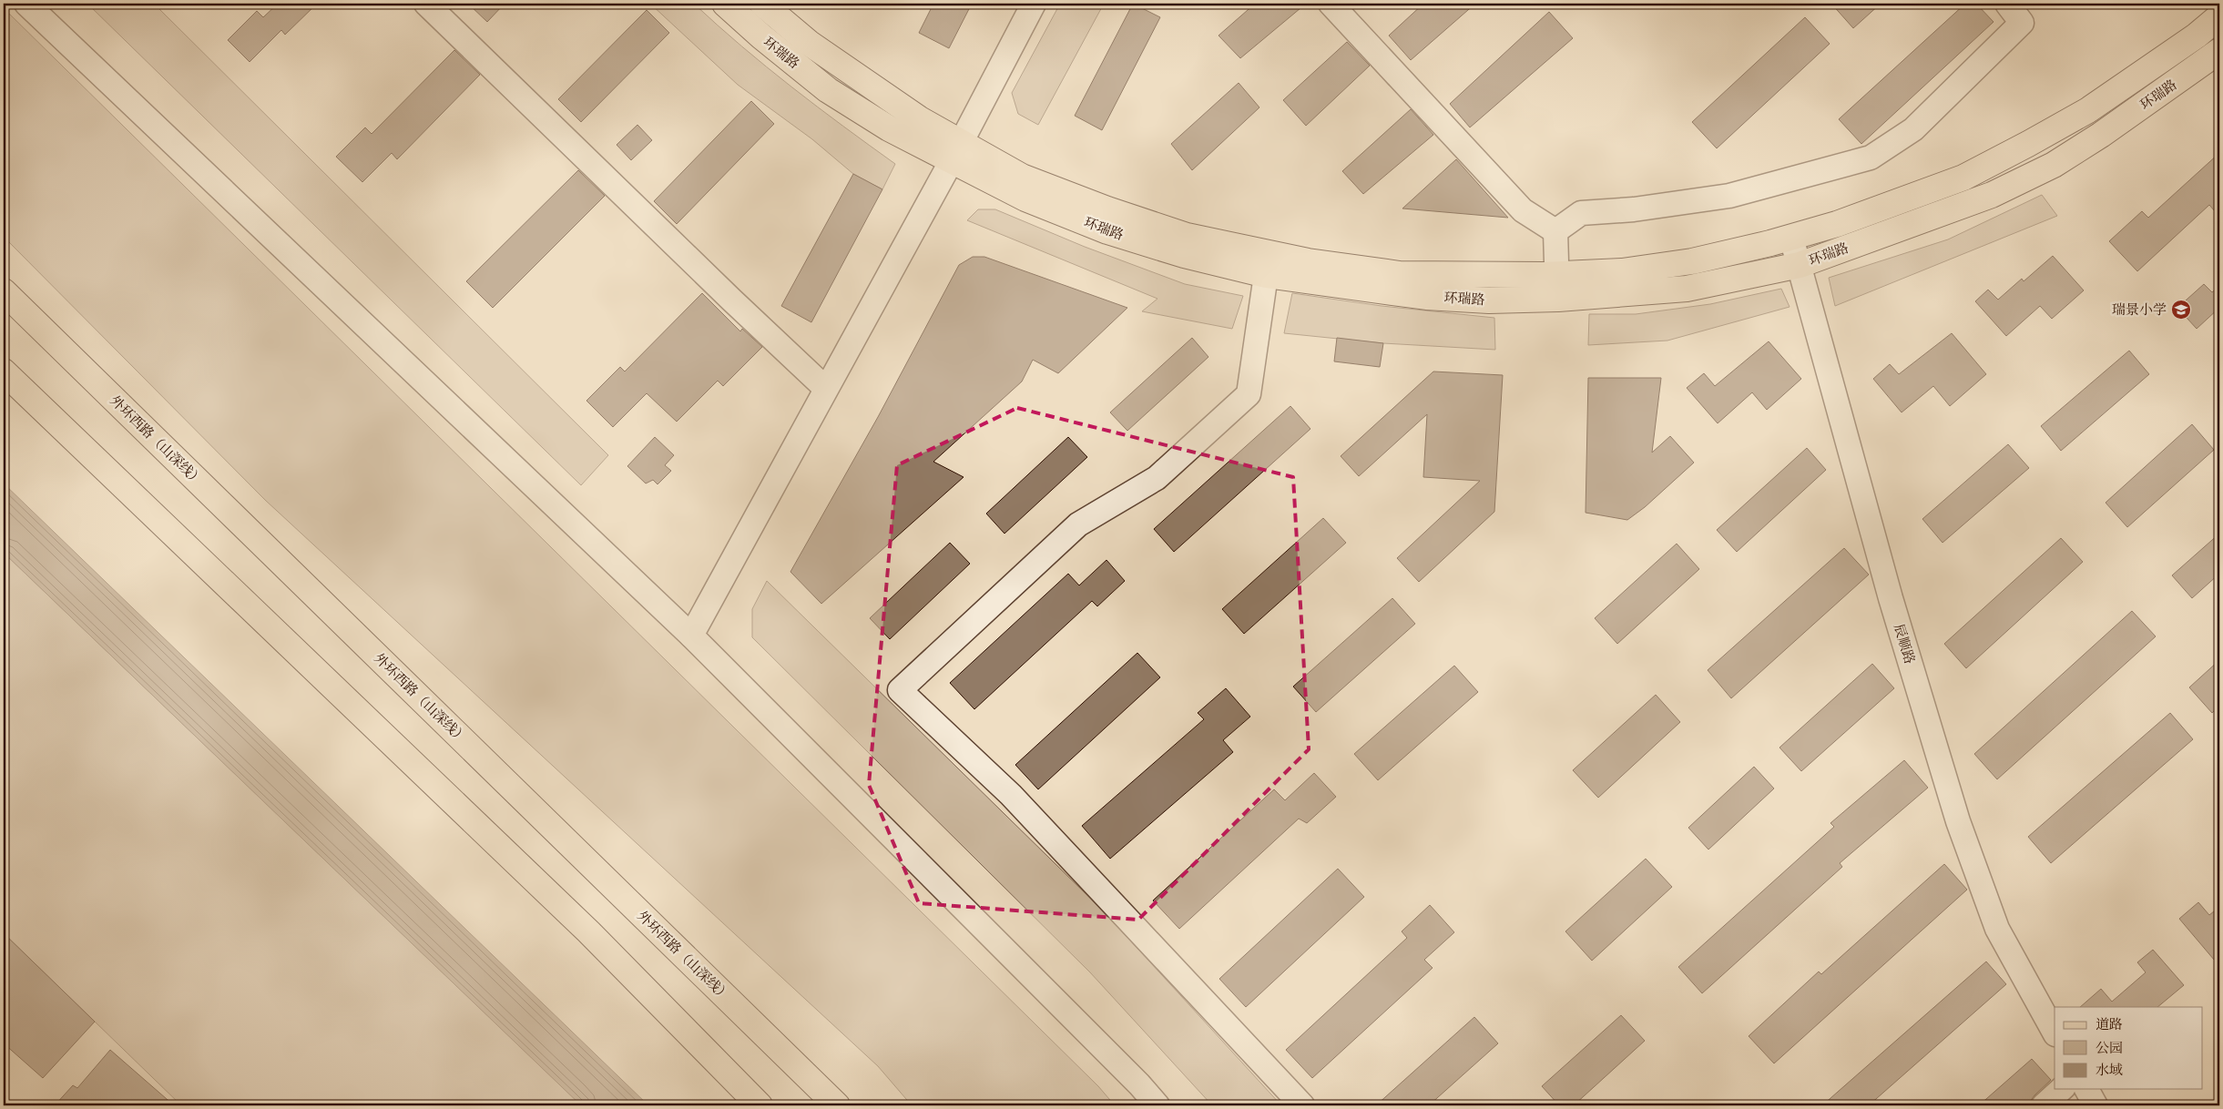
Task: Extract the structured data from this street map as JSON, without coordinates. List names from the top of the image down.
{
  "streets": {
    "main road": ["环瑞路", "外环西路（山深线）"],
    "street": ["辰顺路"]
  },
  "crossings": [
    ["环瑞路", "辰顺路"]
  ],
  "places": {
    "school or university": ["瑞景小学"]
  },
  "legend": ["道路", "公园", "水域"]
}
